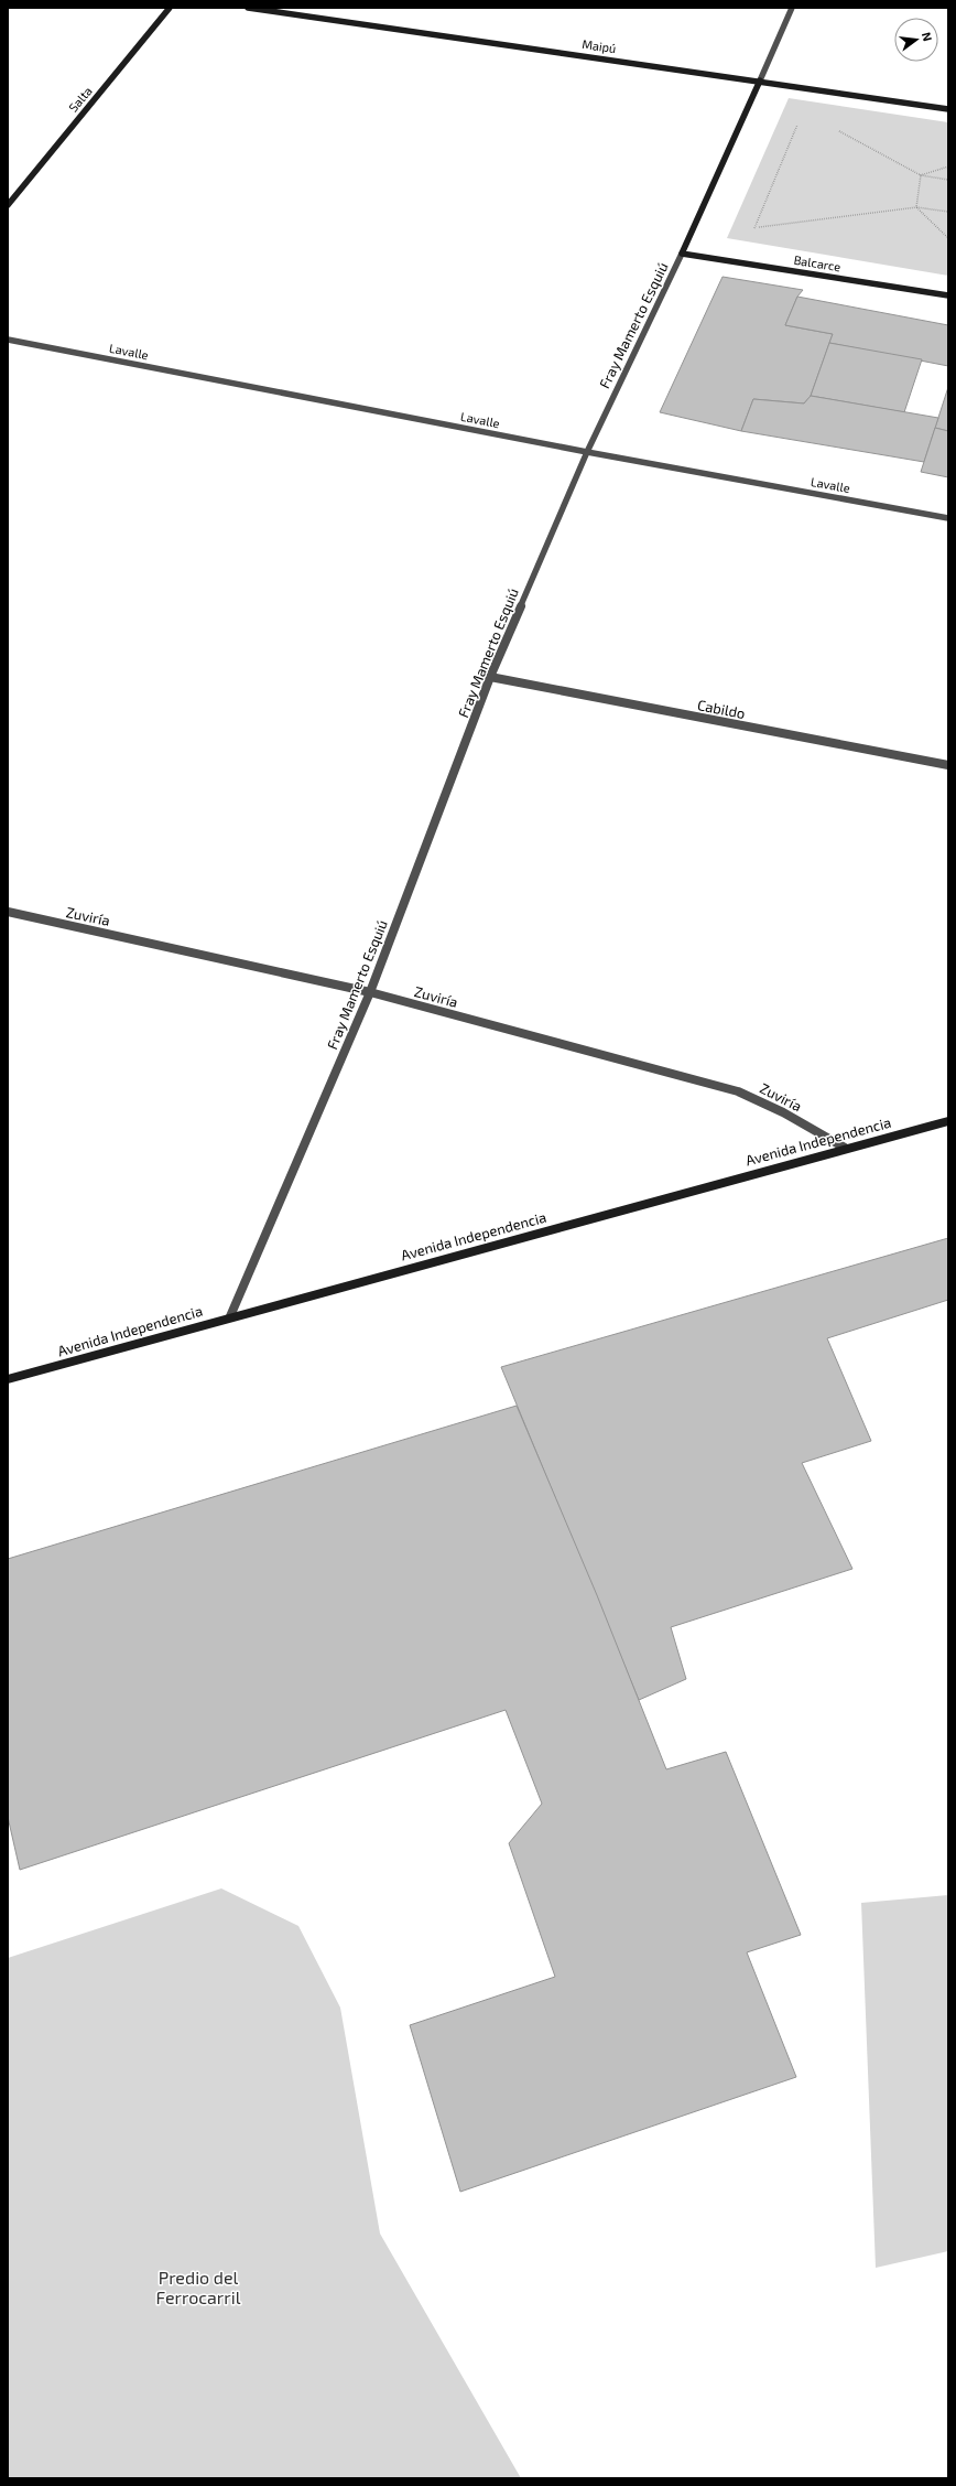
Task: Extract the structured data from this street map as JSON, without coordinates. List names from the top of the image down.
{
  "streets": {
    "street": [
      "Maipú",
      "Salta",
      "Balcarce",
      "Fray Mamerto Esquiú",
      "Lavalle",
      "Cabildo",
      "Zuviría",
      "Avenida Independencia"
    ]
  },
  "crossings": [
    ["Maipú", "Fray Mamerto Esquiú"],
    ["Balcarce", "Fray Mamerto Esquiú"],
    ["Fray Mamerto Esquiú", "Lavalle"],
    ["Fray Mamerto Esquiú", "Cabildo"],
    ["Fray Mamerto Esquiú", "Zuviría"],
    ["Fray Mamerto Esquiú", "Avenida Independencia"],
    ["Zuviría", "Avenida Independencia"]
  ],
  "parks": ["Predio del Ferrocarril"],
  "north": "right"
}
